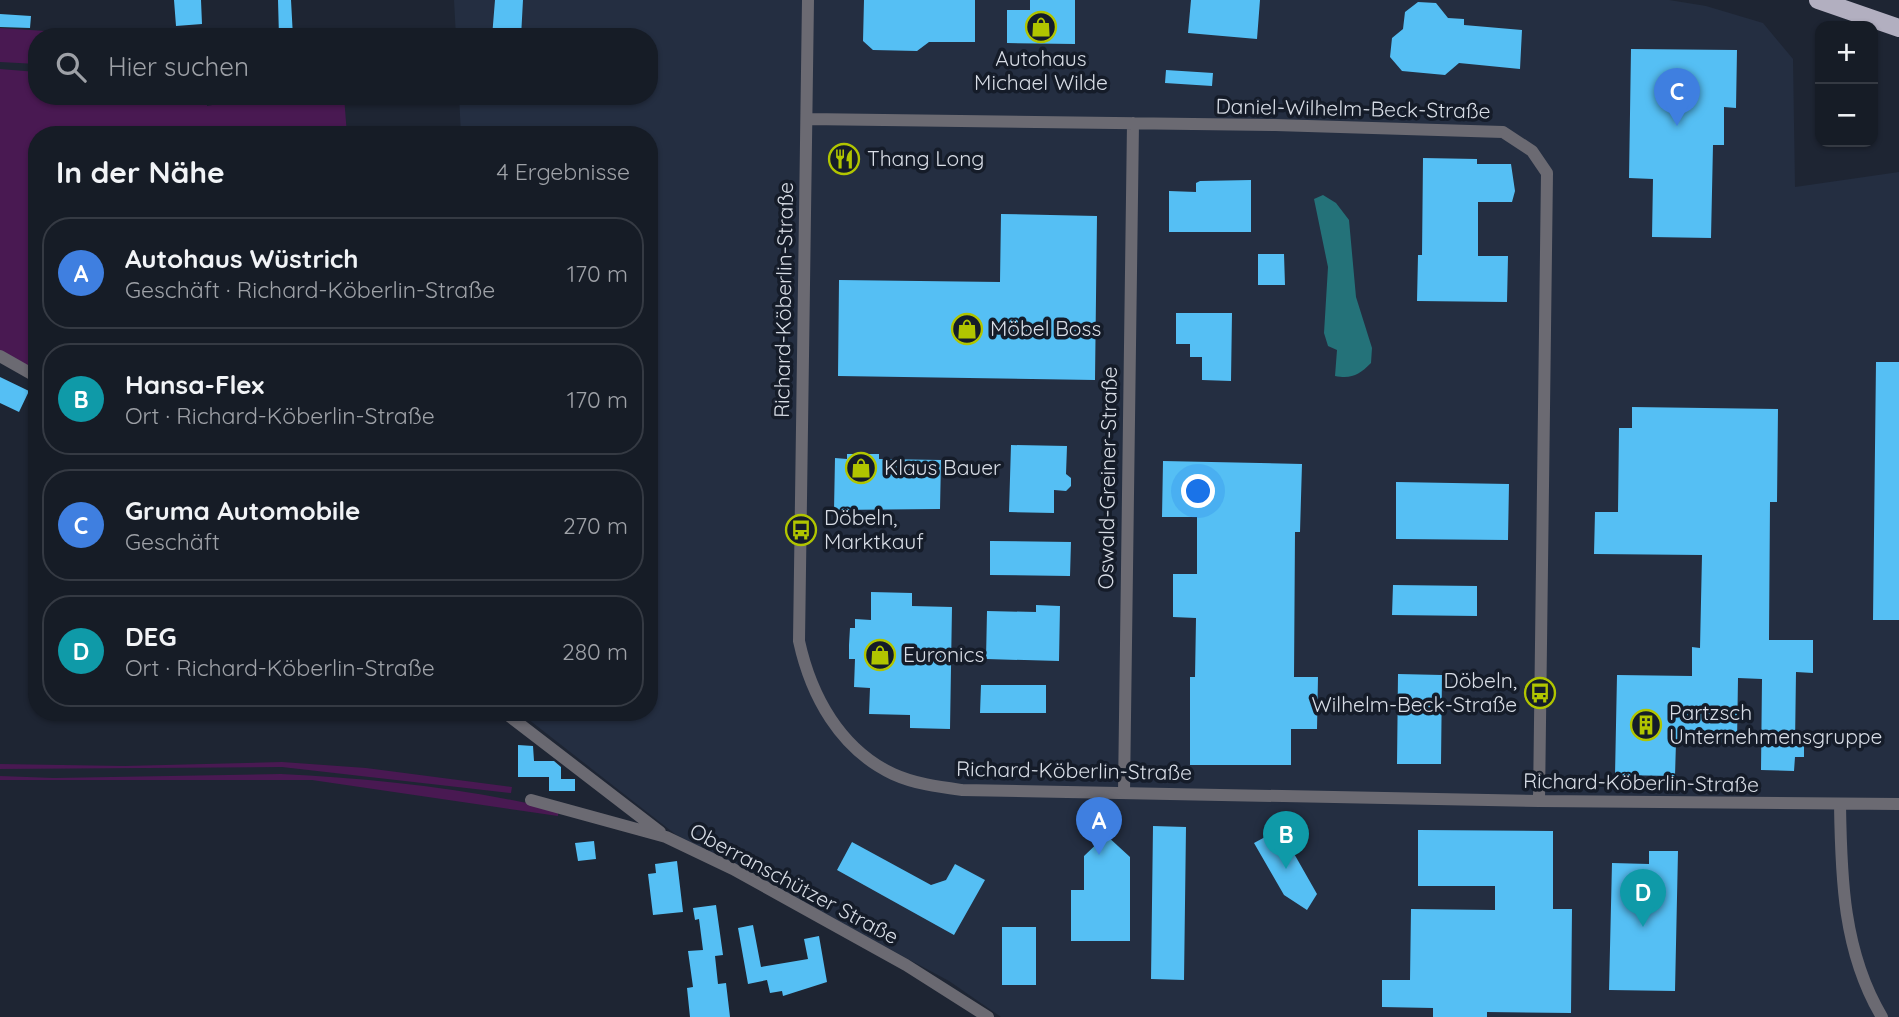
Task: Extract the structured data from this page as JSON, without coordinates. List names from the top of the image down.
{
  "streets": {
    "street": [
      "Daniel-Wilhelm-Beck-Straße",
      "Richard-Köberlin-Straße",
      "Oswald-Greiner-Straße",
      "Oberranschützer Straße"
    ]
  },
  "crossings": [
    ["Daniel-Wilhelm-Beck-Straße", "Richard-Köberlin-Straße"],
    ["Daniel-Wilhelm-Beck-Straße", "Oswald-Greiner-Straße"],
    ["Richard-Köberlin-Straße", "Oswald-Greiner-Straße"]
  ],
  "places": {
    "shop": [
      "Autohaus Michael Wilde",
      "Möbel Boss",
      "Klaus Bauer",
      "Euronics"
    ],
    "restaurant": ["Thang Long"],
    "bus stop": ["Döbeln, Marktkauf", "Döbeln, Wilhelm-Beck-Straße"],
    "building": ["Partzsch Unternehmensgruppe"]
  },
  "page": {
    "map_buttons": ["+", "−"],
    "search": "Hier suchen",
    "pins": [
      "C",
      "A",
      "B",
      "D"
    ],
    "heading": ["In der Nähe", "4 Ergebnisse"],
    "list": [
      {
        "mark": "A",
        "name": "Autohaus Wüstrich",
        "note": "Geschäft · Richard-Köberlin-Straße",
        "value": "170 m"
      },
      {
        "mark": "B",
        "name": "Hansa-Flex",
        "note": "Ort · Richard-Köberlin-Straße",
        "value": "170 m"
      },
      {
        "mark": "C",
        "name": "Gruma Automobile",
        "note": "Geschäft",
        "value": "270 m"
      },
      {
        "mark": "D",
        "name": "DEG",
        "note": "Ort · Richard-Köberlin-Straße",
        "value": "280 m"
      }
    ]
  }
}
